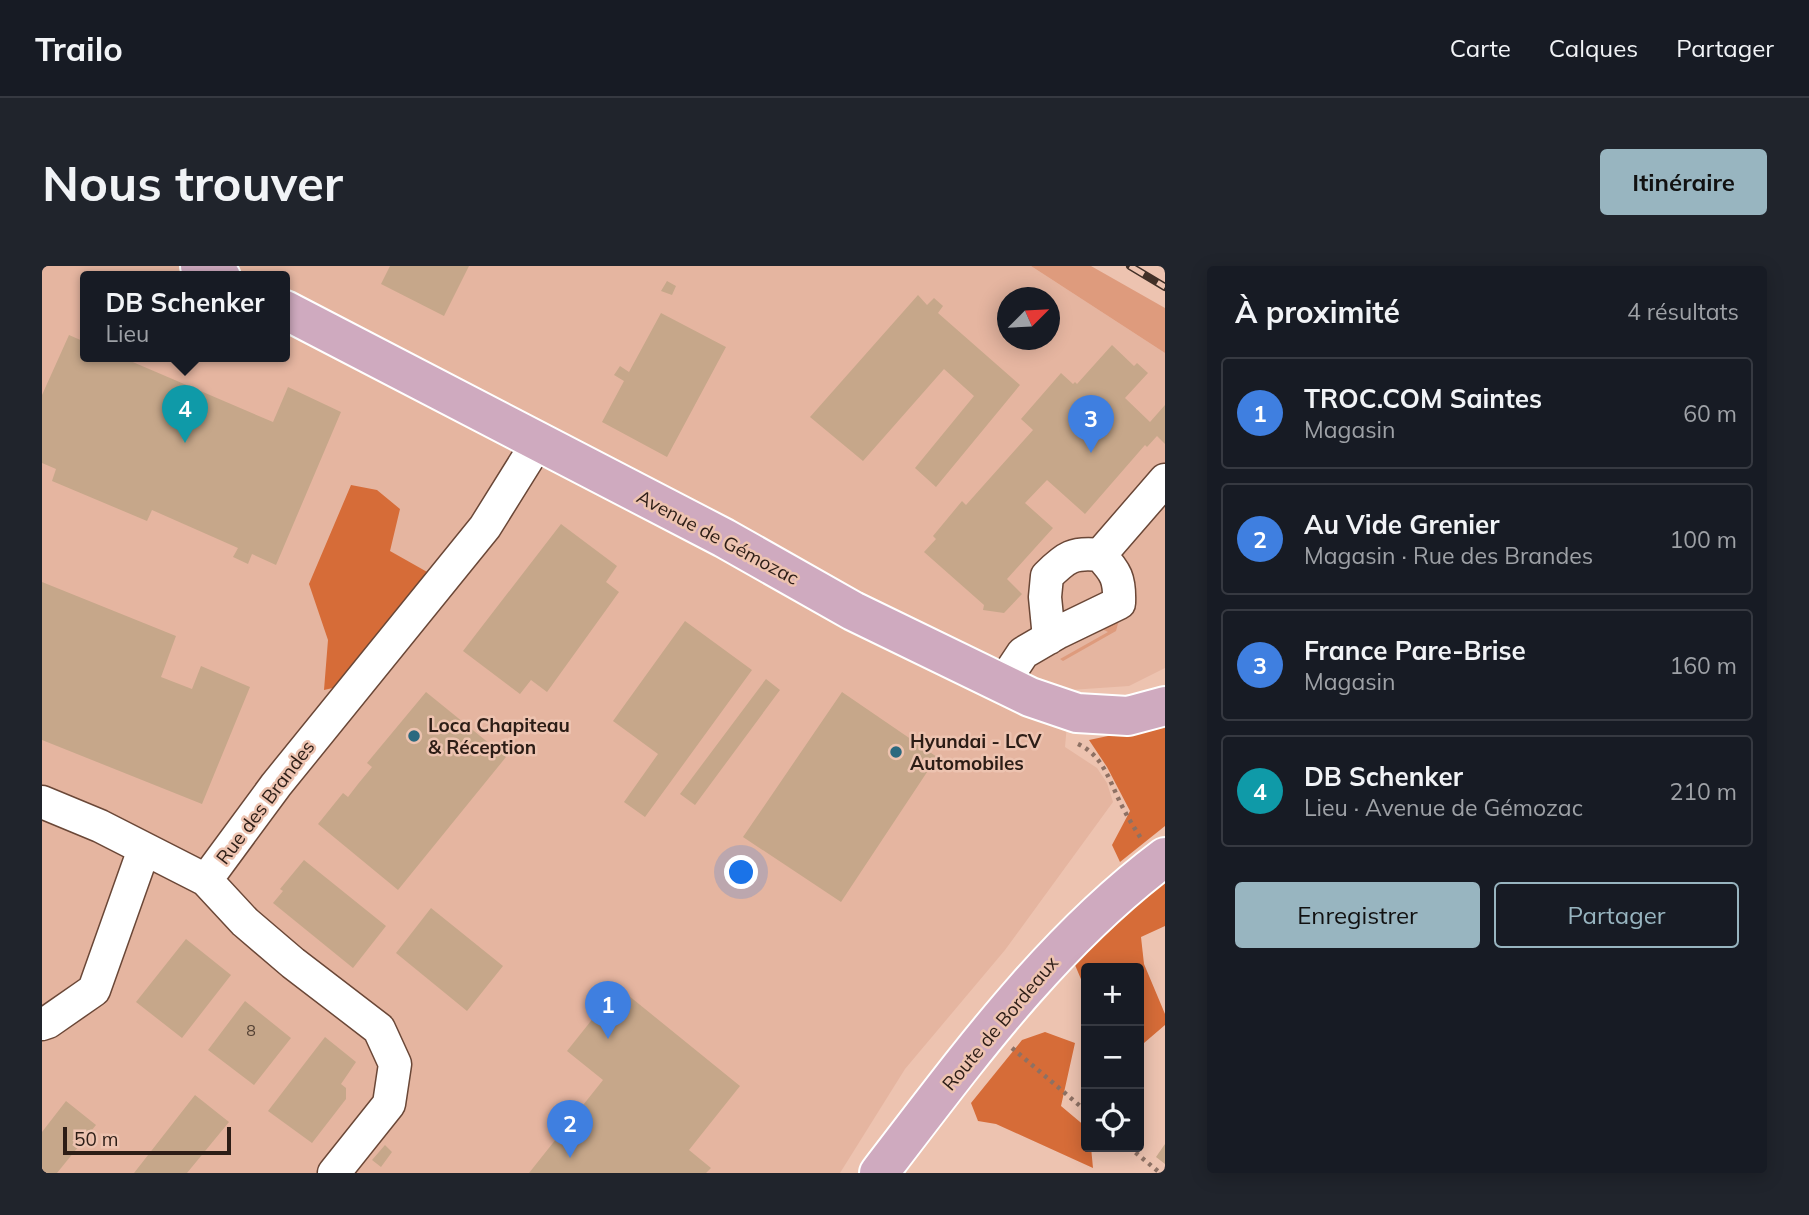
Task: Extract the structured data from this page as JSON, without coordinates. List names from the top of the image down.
{
  "streets": {
    "main road": ["Avenue de Gémozac", "Route de Bordeaux"],
    "street": ["Rue des Brandes"]
  },
  "crossings": [
    ["Avenue de Gémozac", "Rue des Brandes"]
  ],
  "places": ["Loca Chapiteau & Réception", "Hyundai - LCV Automobiles"],
  "house_numbers": ["8"],
  "scale_bar": "50 m",
  "north": "top right",
  "page": {
    "header": "Trailo",
    "nav": ["Carte", "Calques", "Partager"],
    "buttons": [
      "Itinéraire",
      ["Enregistrer", "Partager"]
    ],
    "title": "Nous trouver",
    "heading": ["À proximité", "4 résultats"],
    "popup": ["DB Schenker", "Lieu"],
    "list": [
      {
        "mark": "1",
        "name": "TROC.COM Saintes",
        "note": "Magasin",
        "value": "60 m"
      },
      {
        "mark": "2",
        "name": "Au Vide Grenier",
        "note": "Magasin · Rue des Brandes",
        "value": "100 m"
      },
      {
        "mark": "3",
        "name": "France Pare-Brise",
        "note": "Magasin",
        "value": "160 m"
      },
      {
        "mark": "4",
        "name": "DB Schenker",
        "note": "Lieu · Avenue de Gémozac",
        "value": "210 m"
      }
    ],
    "pins": [
      "4",
      "3",
      "1",
      "2"
    ],
    "map_buttons": ["+", "−"],
    "scale": "50 m"
  }
}
